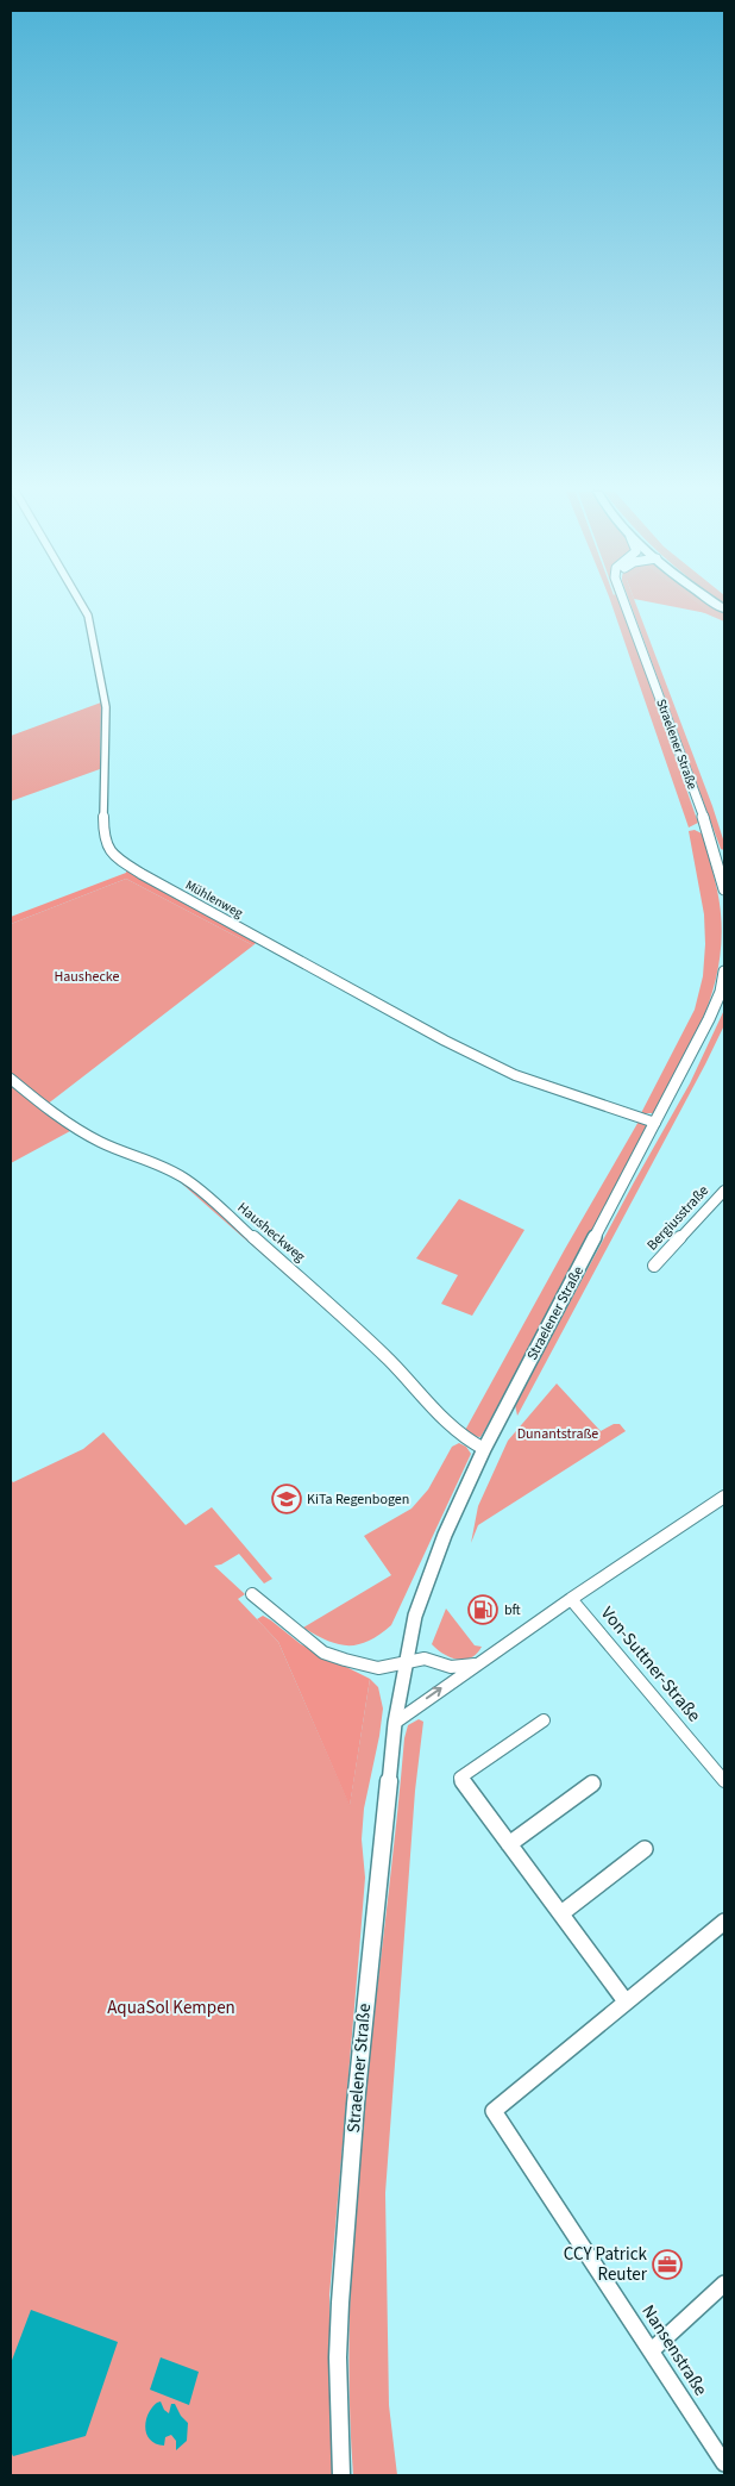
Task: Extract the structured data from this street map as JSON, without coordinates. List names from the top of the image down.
{
  "streets": {
    "street": [
      "Straelener Straße",
      "Mühlenweg",
      "Bergiusstraße",
      "Hausheckweg",
      "Von-Suttner-Straße",
      "Nansenstraße"
    ]
  },
  "crossings": [
    ["Straelener Straße", "Mühlenweg"],
    ["Straelener Straße", "Hausheckweg"]
  ],
  "parks": ["Haushecke", "Dunantstraße", "AquaSol Kempen"],
  "places": {
    "school or university": ["KiTa Regenbogen"],
    "fuel station": ["bft"],
    "office": ["CCY Patrick Reuter"]
  }
}
